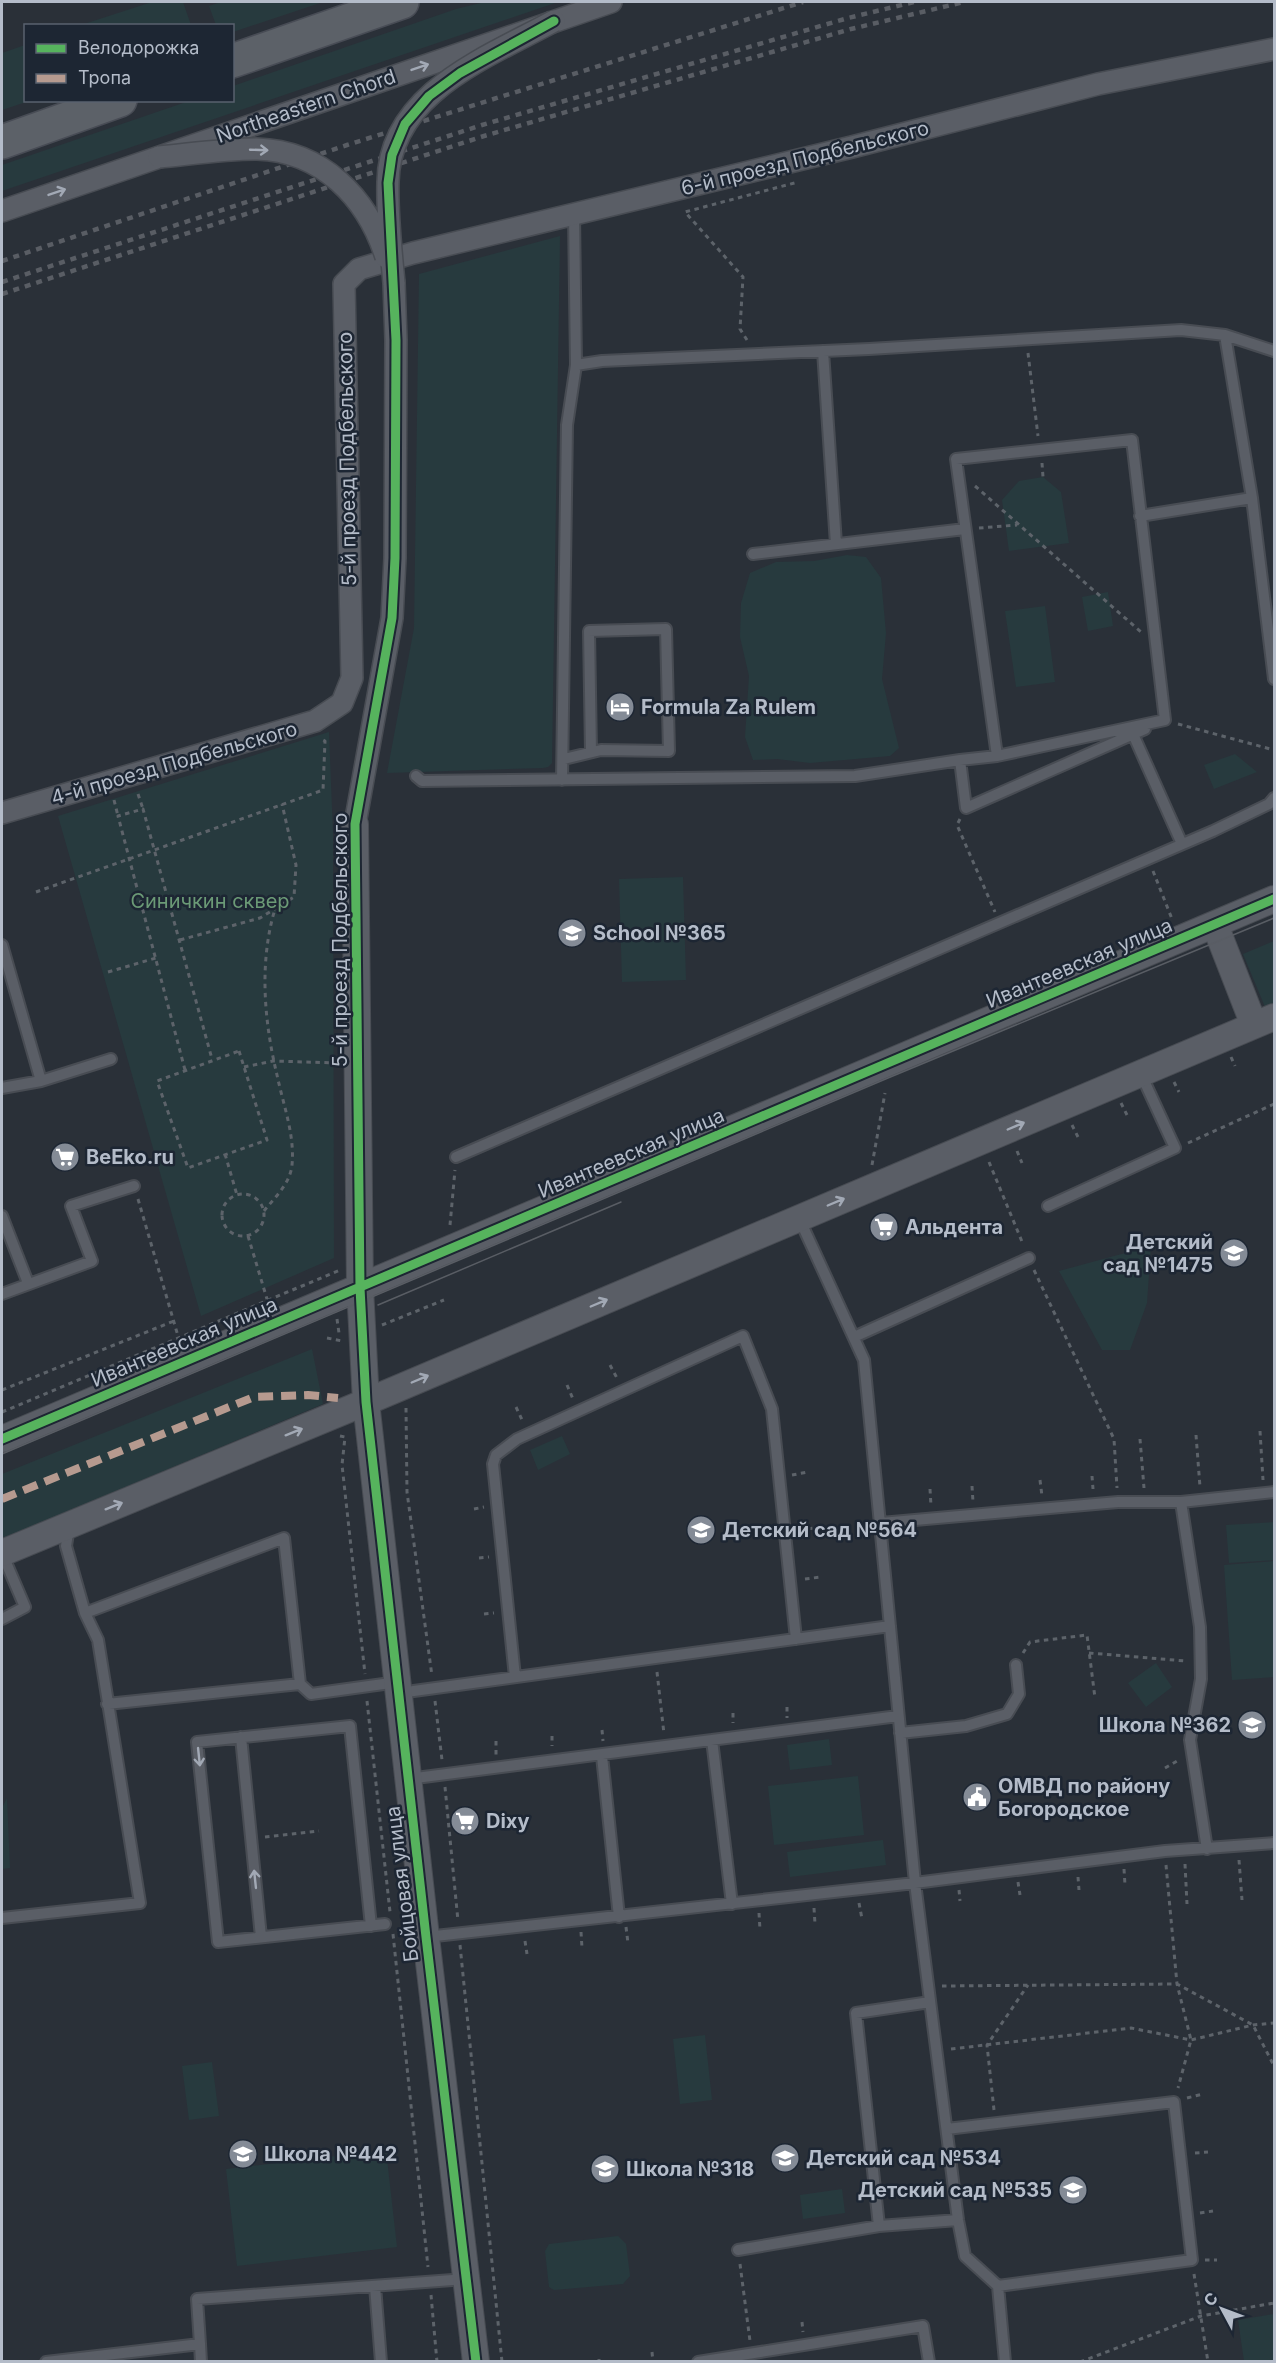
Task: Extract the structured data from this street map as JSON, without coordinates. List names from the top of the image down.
{
  "streets": {
    "street": [
      "Northeastern Chord",
      "6-й проезд Подбельского",
      "5-й проезд Подбельского",
      "4-й проезд Подбельского",
      "Ивантеевская улица",
      "Бойцовая улица"
    ]
  },
  "crossings": [
    ["6-й проезд Подбельского", "5-й проезд Подбельского"],
    ["5-й проезд Подбельского", "4-й проезд Подбельского"],
    ["5-й проезд Подбельского", "Ивантеевская улица"],
    ["5-й проезд Подбельского", "Бойцовая улица"]
  ],
  "one_way": ["Northeastern Chord"],
  "parks": ["Синичкин сквер"],
  "places": {
    "hotel": ["Formula Za Rulem"],
    "school or university": [
      "School №365",
      "Детский сад №1475",
      "Детский сад №564",
      "Школа №362",
      "Школа №442",
      "Детский сад №534",
      "Школа №318",
      "Детский сад №535"
    ],
    "supermarket": ["BeEko.ru", "Альдента", "Dixy"],
    "public building": ["ОМВД по району Богородское"]
  },
  "legend": ["Велодорожка", "Тропа"],
  "north": "top left"
}
